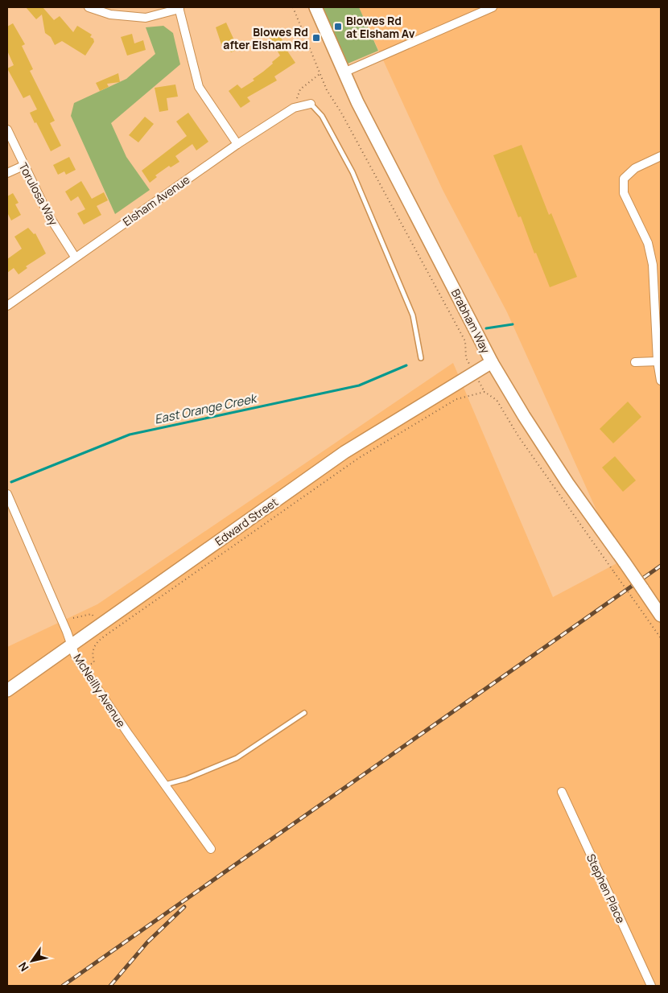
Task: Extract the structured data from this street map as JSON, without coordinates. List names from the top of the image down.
{
  "streets": {
    "main road": ["Brabham Way", "Edward Street"],
    "street": [
      "Torulosa Way",
      "Elsham Avenue",
      "McNeilly Avenue",
      "Stephen Place"
    ]
  },
  "crossings": [
    ["Torulosa Way", "Elsham Avenue"],
    ["Brabham Way", "Edward Street"],
    ["Edward Street", "McNeilly Avenue"]
  ],
  "water": ["East Orange Creek"],
  "places": {
    "transit": ["Blowes Rd at Elsham Av", "Blowes Rd after Elsham Rd"]
  },
  "north": "bottom left"
}
